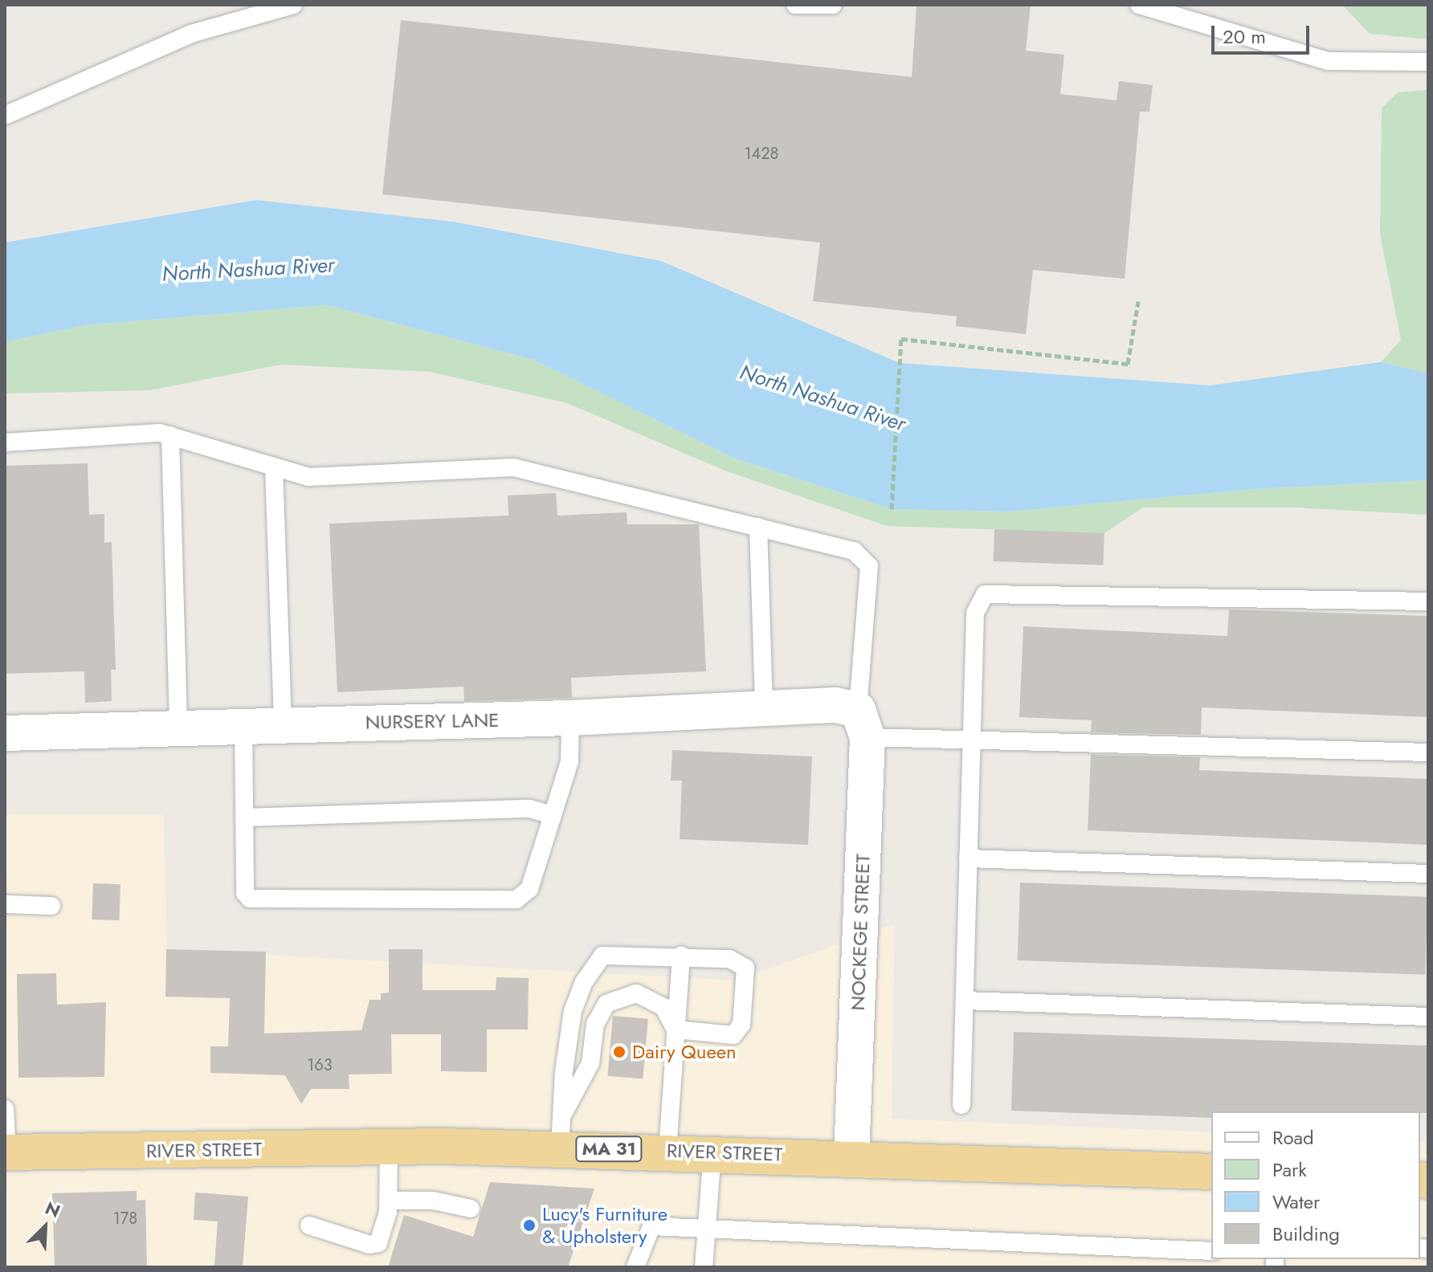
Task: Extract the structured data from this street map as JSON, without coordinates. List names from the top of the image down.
{
  "streets": {
    "highway": ["MA 31", "RIVER STREET"],
    "street": ["NURSERY LANE", "NOCKEGE STREET"]
  },
  "crossings": [
    ["NURSERY LANE", "NOCKEGE STREET"],
    ["NOCKEGE STREET", "RIVER STREET"]
  ],
  "water": ["North Nashua River"],
  "places": ["Dairy Queen", "Lucy's Furniture & Upholstery"],
  "house_numbers": ["1428", "163", "178"],
  "legend": [
    "Road",
    "Park",
    "Water",
    "Building"
  ],
  "scale_bar": "20 m",
  "north": "top right"
}
